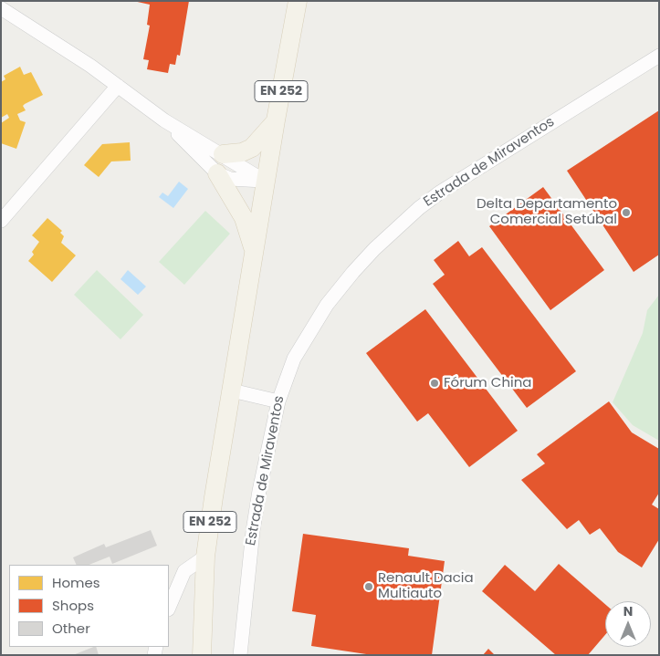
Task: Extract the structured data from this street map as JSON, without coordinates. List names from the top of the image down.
{
  "streets": {
    "main road": ["EN 252"],
    "street": ["Estrada de Miraventos"]
  },
  "places": ["Delta Departamento Comercial Setúbal", "Fórum China", "Renault Dacia Multiauto"],
  "legend": ["Homes", "Shops", "Other"],
  "north": "top"
}
